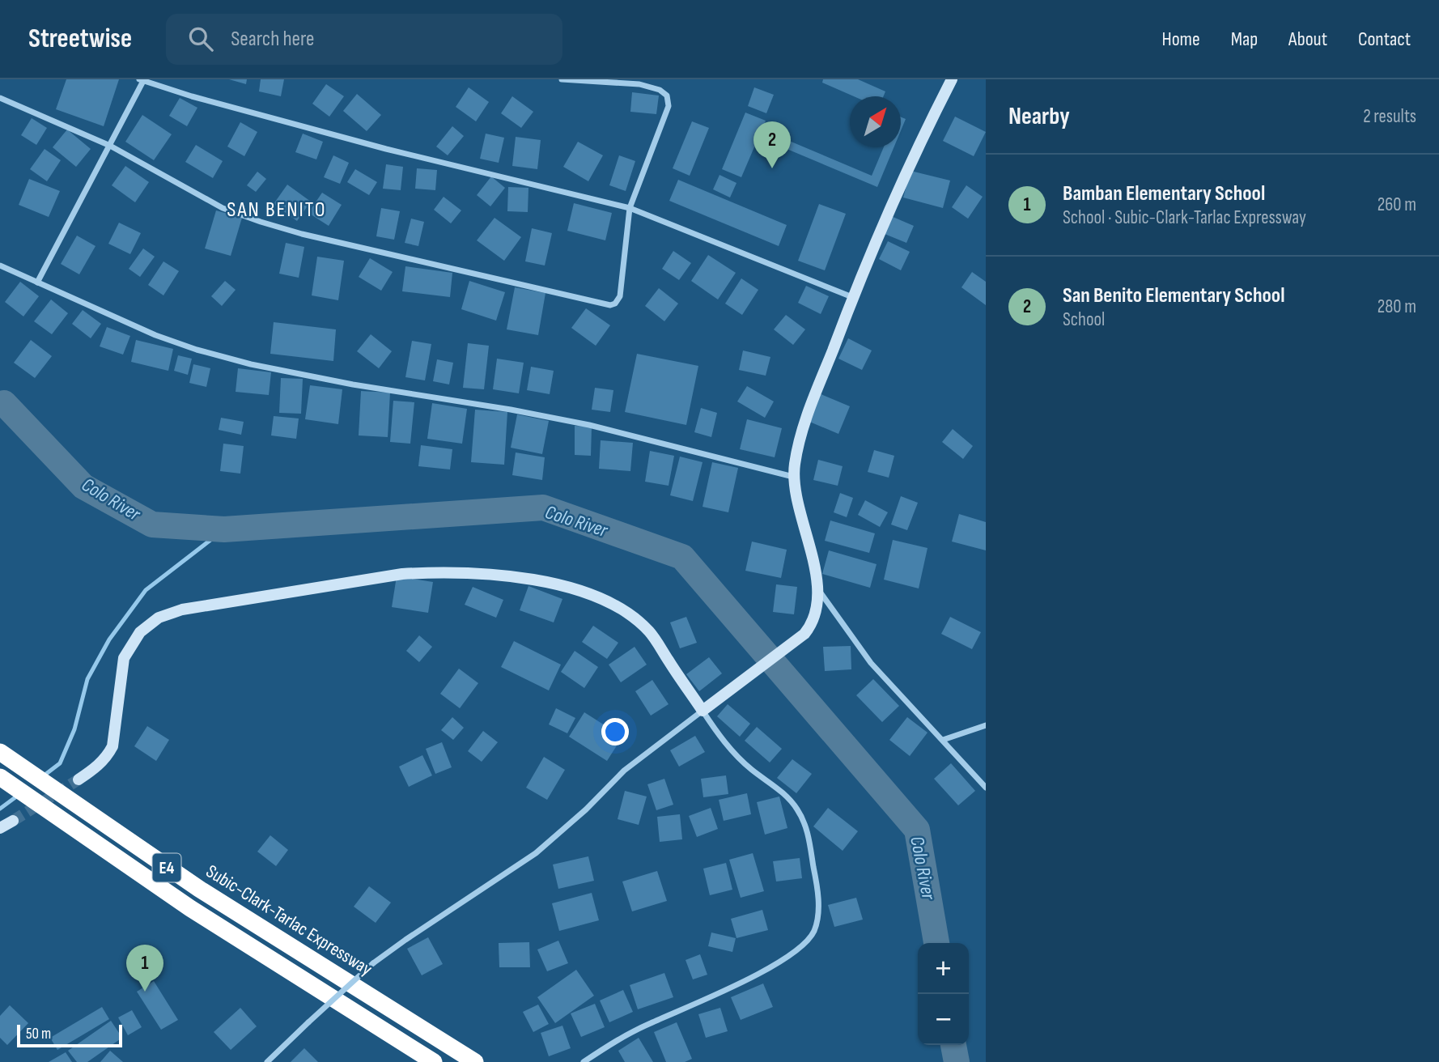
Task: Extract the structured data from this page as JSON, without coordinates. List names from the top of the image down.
{
  "streets": {
    "highway": ["E4", "Subic-Clark-Tarlac Expressway"]
  },
  "districts": ["SAN BENITO"],
  "water": ["Colo River"],
  "scale_bar": "50 m",
  "north": "top right",
  "page": {
    "header": "Streetwise",
    "search": "Search here",
    "nav": [
      "Home",
      "Map",
      "About",
      "Contact"
    ],
    "heading": ["Nearby", "2 results"],
    "pins": ["2", "1"],
    "list": [
      {
        "mark": "1",
        "name": "Bamban Elementary School",
        "note": "School · Subic-Clark-Tarlac Expressway",
        "value": "260 m"
      },
      {
        "mark": "2",
        "name": "San Benito Elementary School",
        "note": "School",
        "value": "280 m"
      }
    ],
    "map_buttons": ["+", "−"],
    "scale": "50 m"
  }
}
